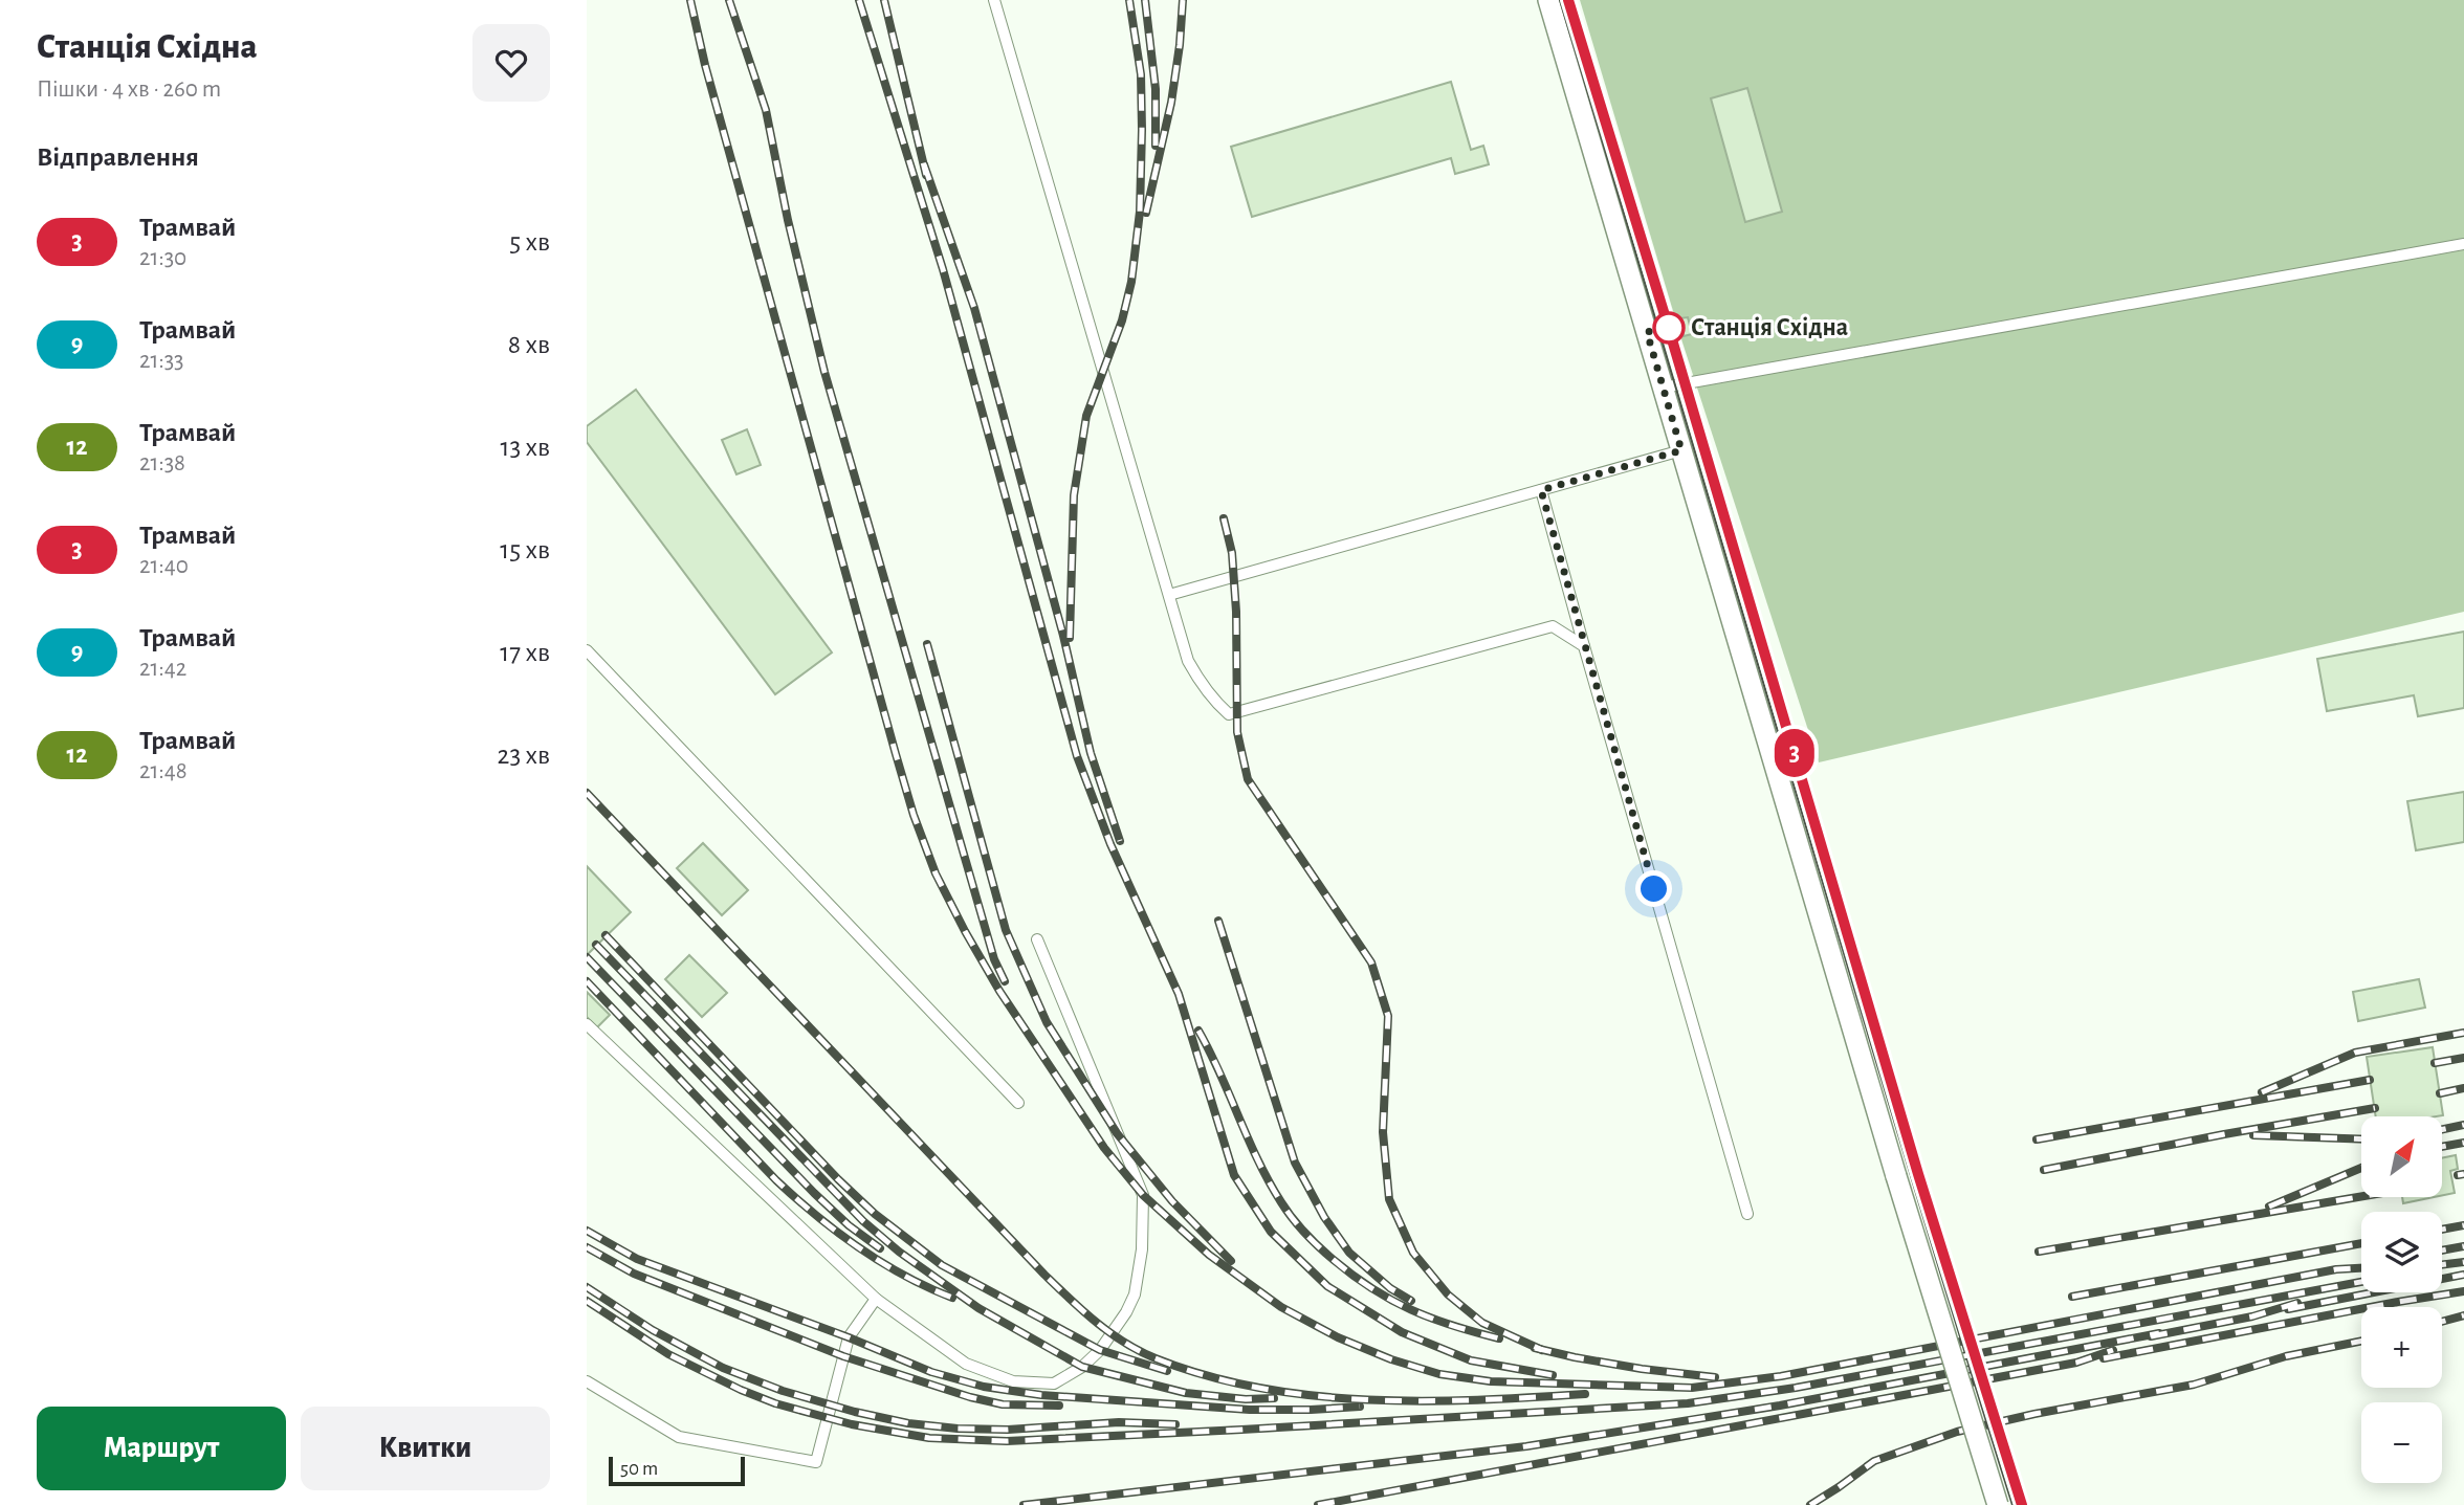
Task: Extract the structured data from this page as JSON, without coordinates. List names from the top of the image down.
{
  "places": ["Станція Східна"],
  "lines": ["tram line 3"],
  "scale_bar": "50 m",
  "north": "top right",
  "page": {
    "heading": [
      ["Станція Східна", "Пішки · 4 хв · 260 m"],
      "Відправлення"
    ],
    "on_map": "3",
    "list": [
      {
        "mark": "3",
        "name": "Трамвай",
        "note": "21:30",
        "value": "5 хв"
      },
      {
        "mark": "9",
        "name": "Трамвай",
        "note": "21:33",
        "value": "8 хв"
      },
      {
        "mark": "12",
        "name": "Трамвай",
        "note": "21:38",
        "value": "13 хв"
      },
      {
        "mark": "3",
        "name": "Трамвай",
        "note": "21:40",
        "value": "15 хв"
      },
      {
        "mark": "9",
        "name": "Трамвай",
        "note": "21:42",
        "value": "17 хв"
      },
      {
        "mark": "12",
        "name": "Трамвай",
        "note": "21:48",
        "value": "23 хв"
      }
    ],
    "map_buttons": ["+", "−"],
    "buttons": ["Маршрут", "Квитки"],
    "scale": "50 m"
  }
}
